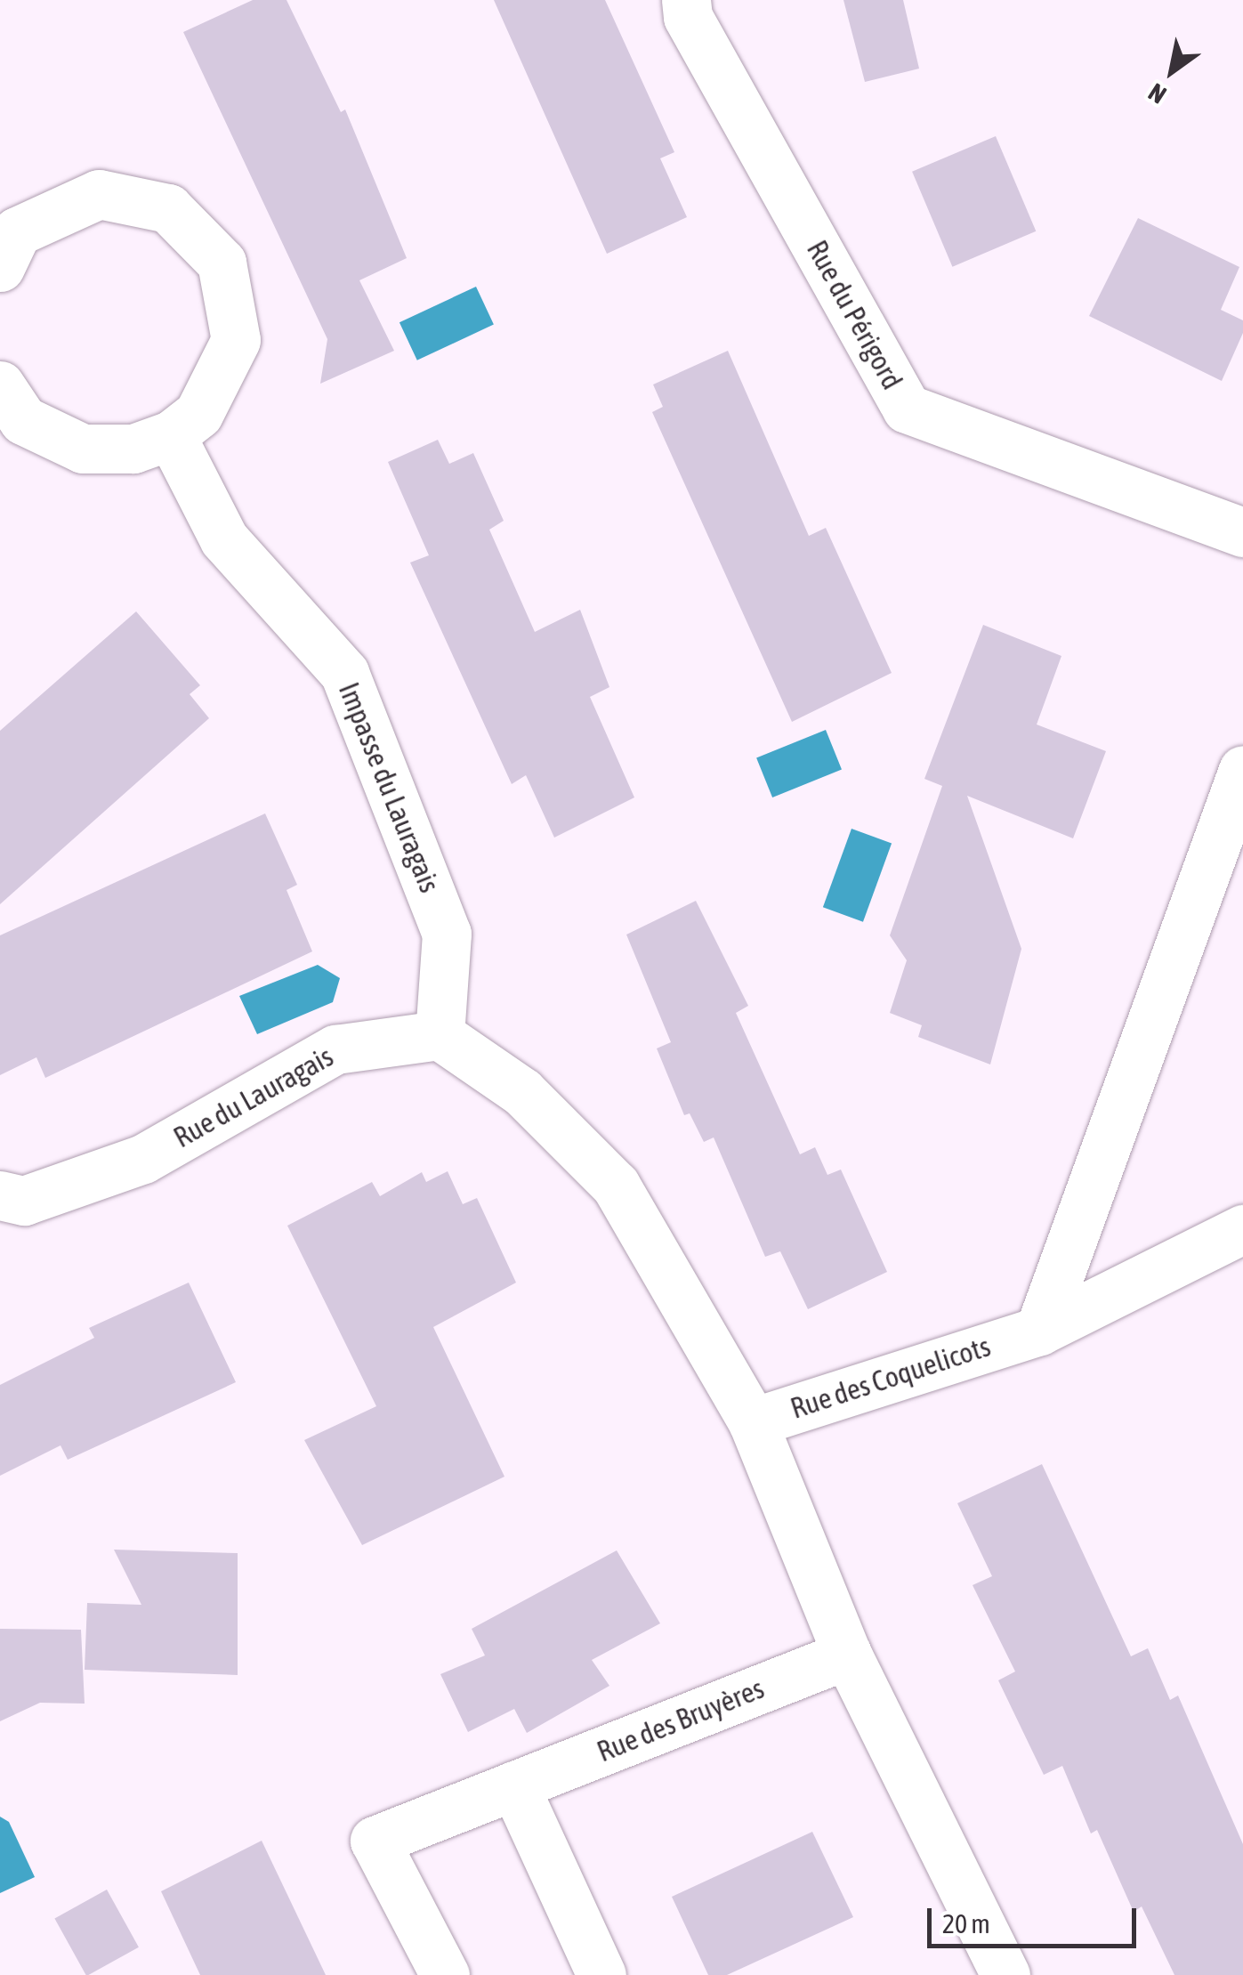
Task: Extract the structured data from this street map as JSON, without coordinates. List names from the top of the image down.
{
  "streets": {
    "street": [
      "Rue du Périgord",
      "Impasse du Lauragais",
      "Rue du Lauragais",
      "Rue des Coquelicots",
      "Rue des Bruyères"
    ]
  },
  "crossings": [
    ["Impasse du Lauragais", "Rue du Lauragais"],
    ["Rue des Coquelicots", "Rue des Bruyères"]
  ],
  "scale_bar": "20 m",
  "north": "bottom left"
}
